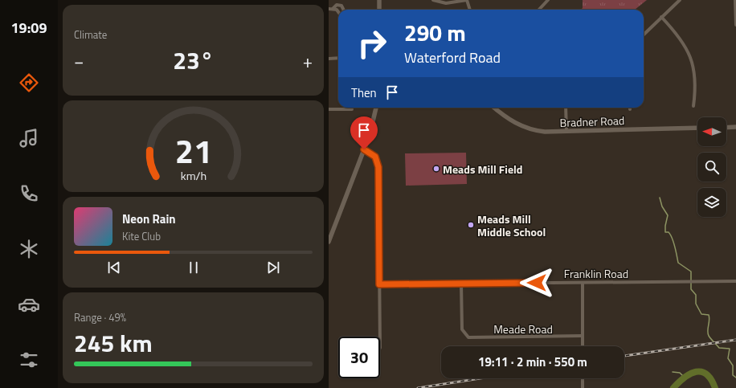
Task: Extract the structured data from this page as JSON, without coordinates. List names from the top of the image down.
{
  "streets": {
    "street": ["Bradner Road", "Franklin Road", "Meade Road"]
  },
  "crossings": [
    ["Franklin Road", "Meade Road"]
  ],
  "places": ["Meads Mill Field", "Meads Mill Middle School"],
  "north": "left",
  "page": {
    "tabs": "19:09",
    "tile": [
      "Climate",
      ["Range · 49%", "245 km"]
    ],
    "turn": ["290 m", "Waterford Road"],
    "heat": ["−", "23°", "+"],
    "then": "Then",
    "song": ["Neon Rain", "Kite Club"],
    "limit": "30",
    "trip": "19:11 · 2 min · 550 m",
    "gauge": ["21", "km/h"]
  }
}
